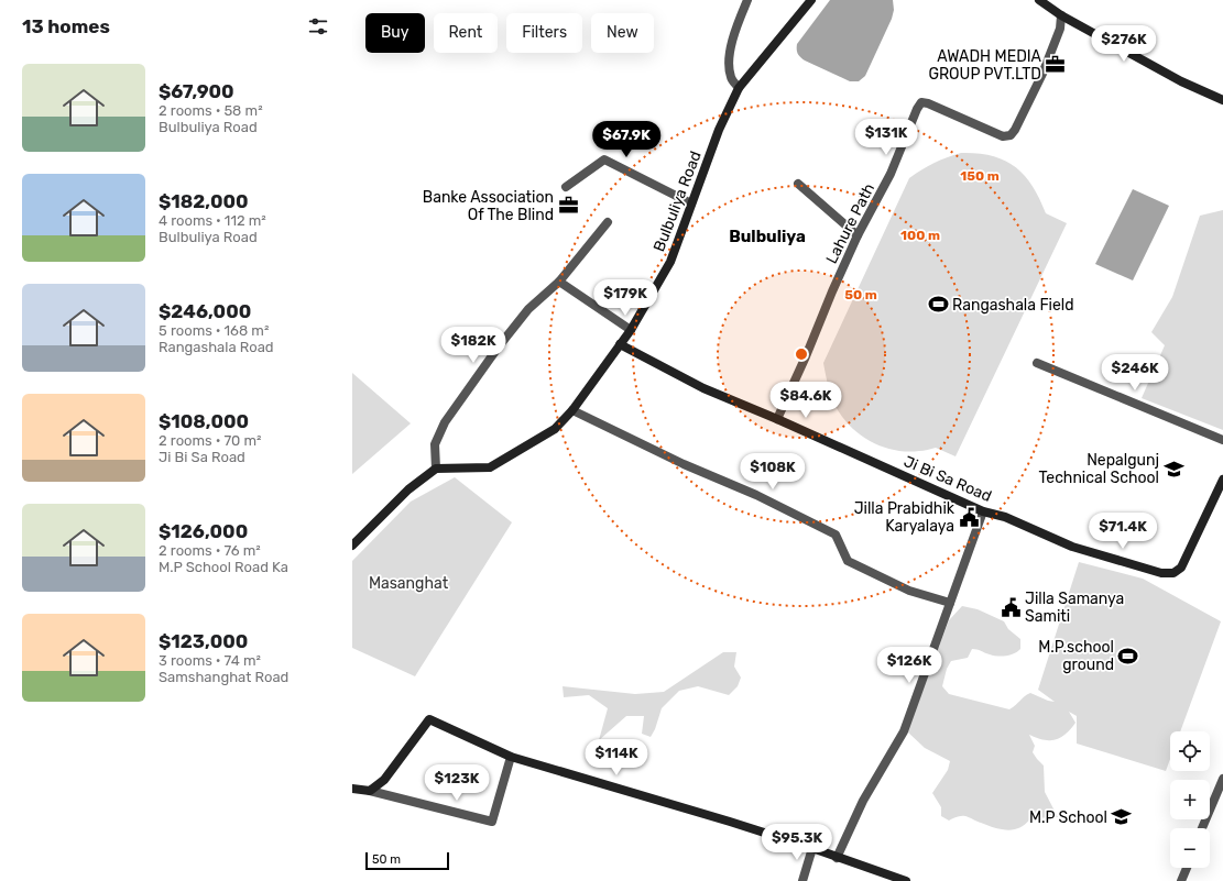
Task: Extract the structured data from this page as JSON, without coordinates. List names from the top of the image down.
{
  "streets": {
    "main road": ["Bulbuliya Road", "Ji Bi Sa Road"],
    "street": ["Lahure Path"]
  },
  "crossings": [
    ["Bulbuliya Road", "Ji Bi Sa Road"],
    ["Lahure Path", "Ji Bi Sa Road"]
  ],
  "districts": ["Bulbuliya"],
  "parks": ["Masanghat"],
  "places": {
    "office": ["AWADH MEDIA GROUP PVT.LTD", "Banke Association Of The Blind"],
    "sports": ["Rangashala Field", "M.P.school ground"],
    "school or university": ["Nepalgunj Technical School", "M.P School"],
    "public building": ["Jilla Prabidhik Karyalaya", "Jilla Samanya Samiti"]
  },
  "scale_bar": "50 m",
  "page": {
    "heading": "13 homes",
    "chip": [
      "Buy",
      "Rent",
      "Filters",
      "New"
    ],
    "price": [
      "$276K",
      "$131K",
      "$67.9K",
      "$179K",
      "$182K",
      "$246K",
      "$84.6K",
      "$108K",
      "$71.4K",
      "$126K",
      "$114K",
      "$123K",
      "$95.3K"
    ],
    "list": [
      {
        "name": "$67,900",
        "note": "2 rooms · 58 m² · Bulbuliya Road"
      },
      {
        "name": "$182,000",
        "note": "4 rooms · 112 m² · Bulbuliya Road"
      },
      {
        "name": "$246,000",
        "note": "5 rooms · 168 m² · Rangashala Road"
      },
      {
        "name": "$108,000",
        "note": "2 rooms · 70 m² · Ji Bi Sa Road"
      },
      {
        "name": "$126,000",
        "note": "2 rooms · 76 m² · M.P School Road Ka"
      },
      {
        "name": "$123,000",
        "note": "3 rooms · 74 m² · Samshanghat Road"
      }
    ],
    "map_buttons": ["+", "−"],
    "scale": "50 m"
  },
  "rings": ["150 m", "100 m", "50 m"]
}
